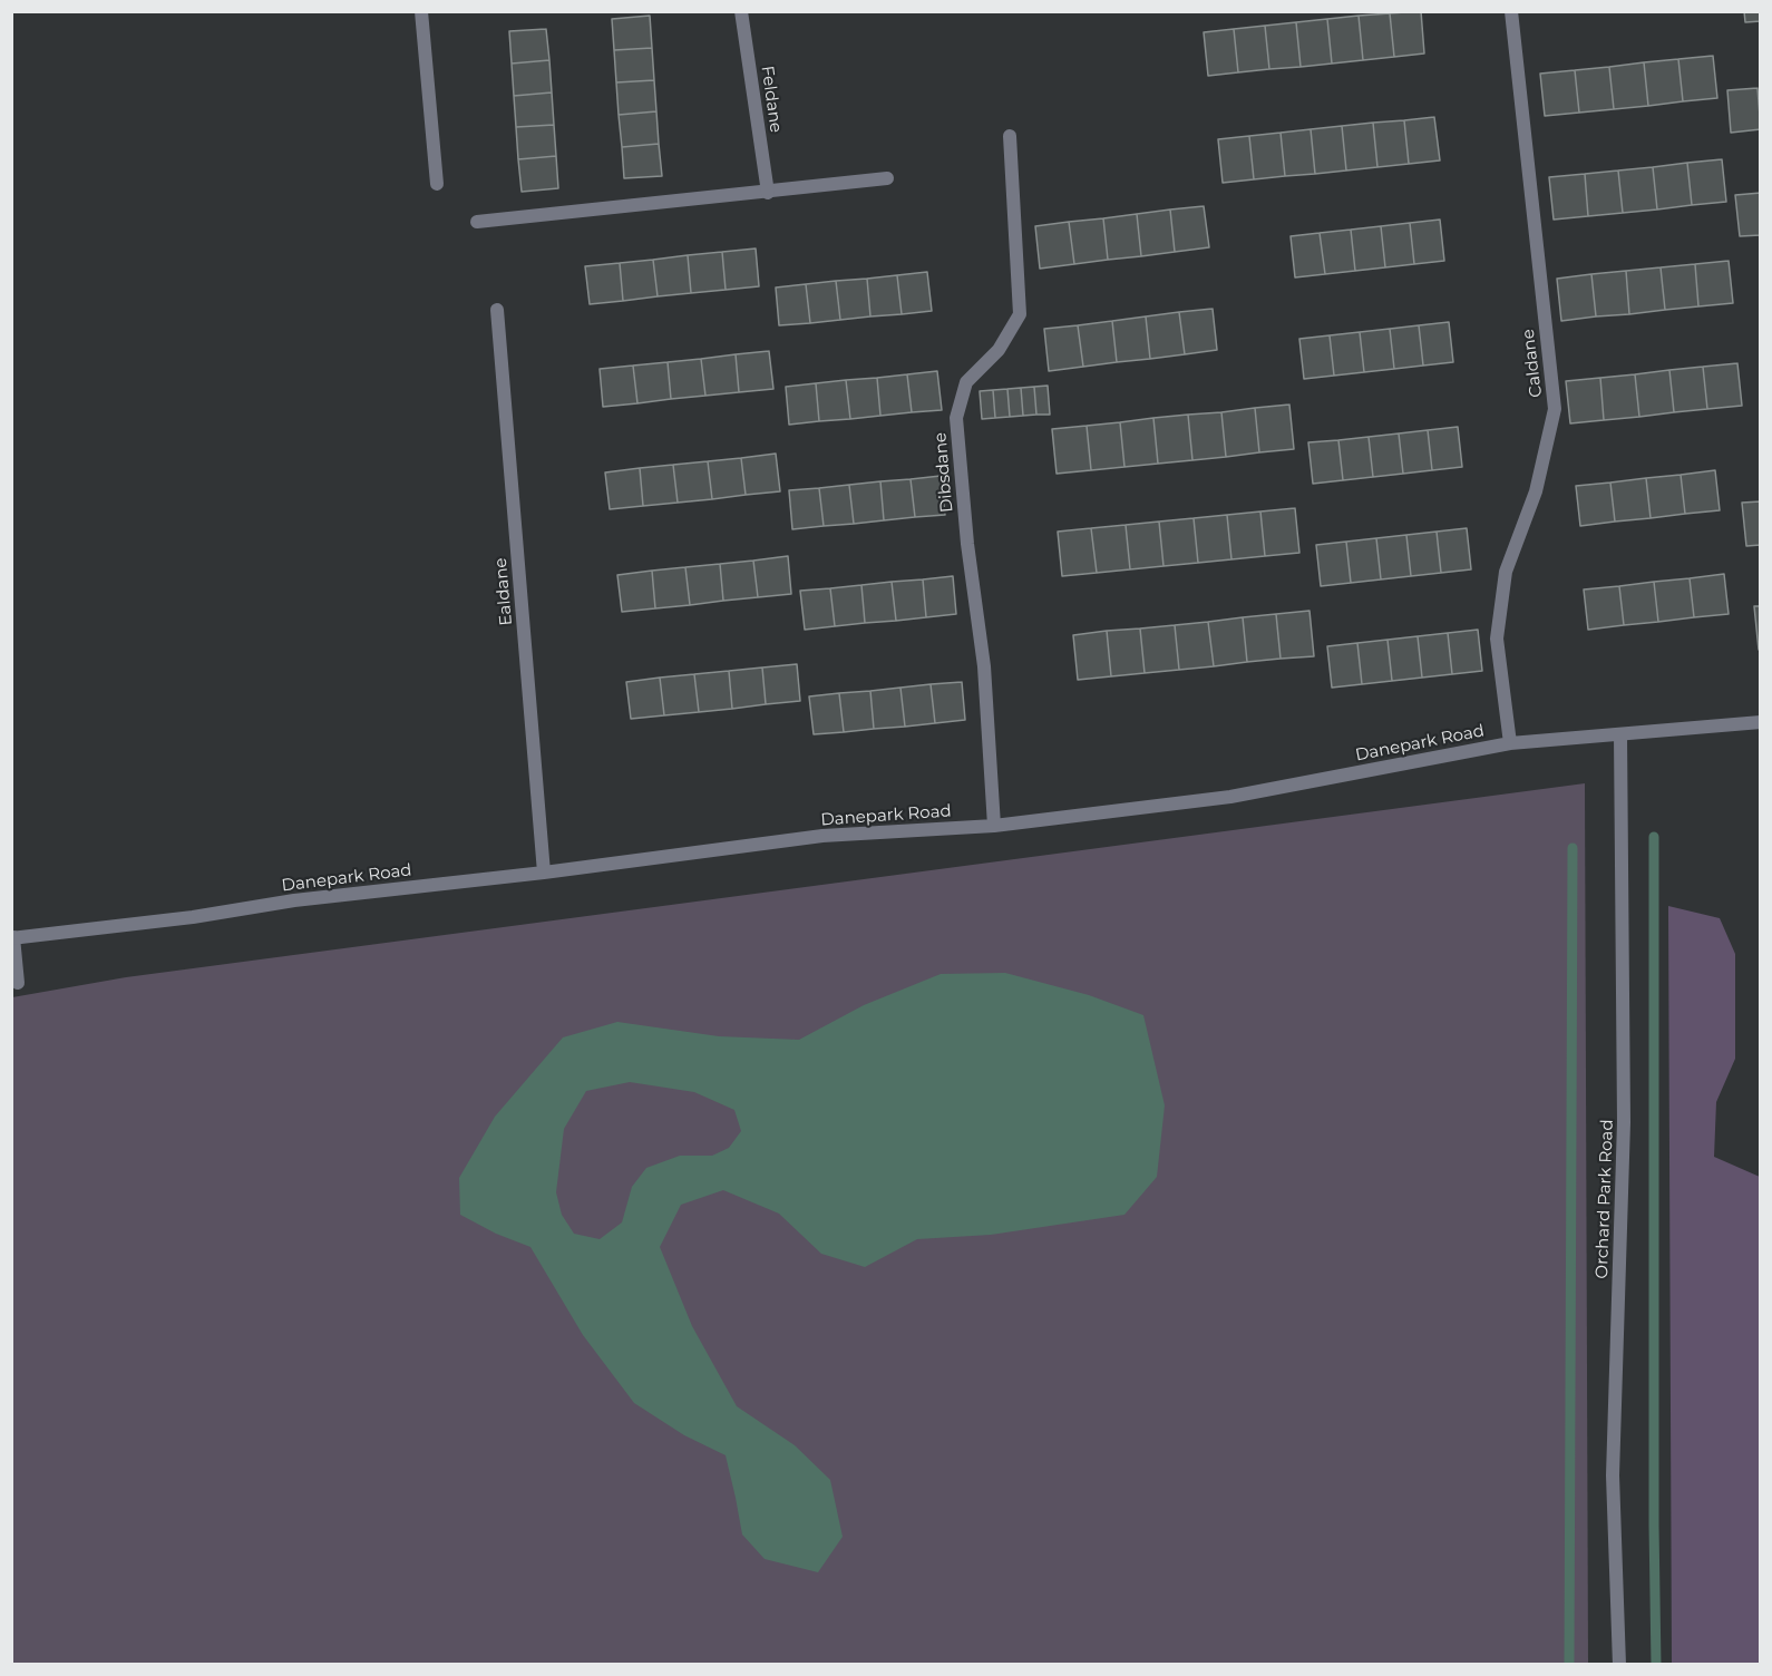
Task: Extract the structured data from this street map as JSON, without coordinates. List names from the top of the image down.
{
  "streets": {
    "street": [
      "Feldane",
      "Caldane",
      "Dibsdane",
      "Ealdane",
      "Danepark Road",
      "Orchard Park Road"
    ]
  },
  "crossings": [
    ["Caldane", "Danepark Road"],
    ["Dibsdane", "Danepark Road"],
    ["Ealdane", "Danepark Road"],
    ["Danepark Road", "Orchard Park Road"]
  ]
}
